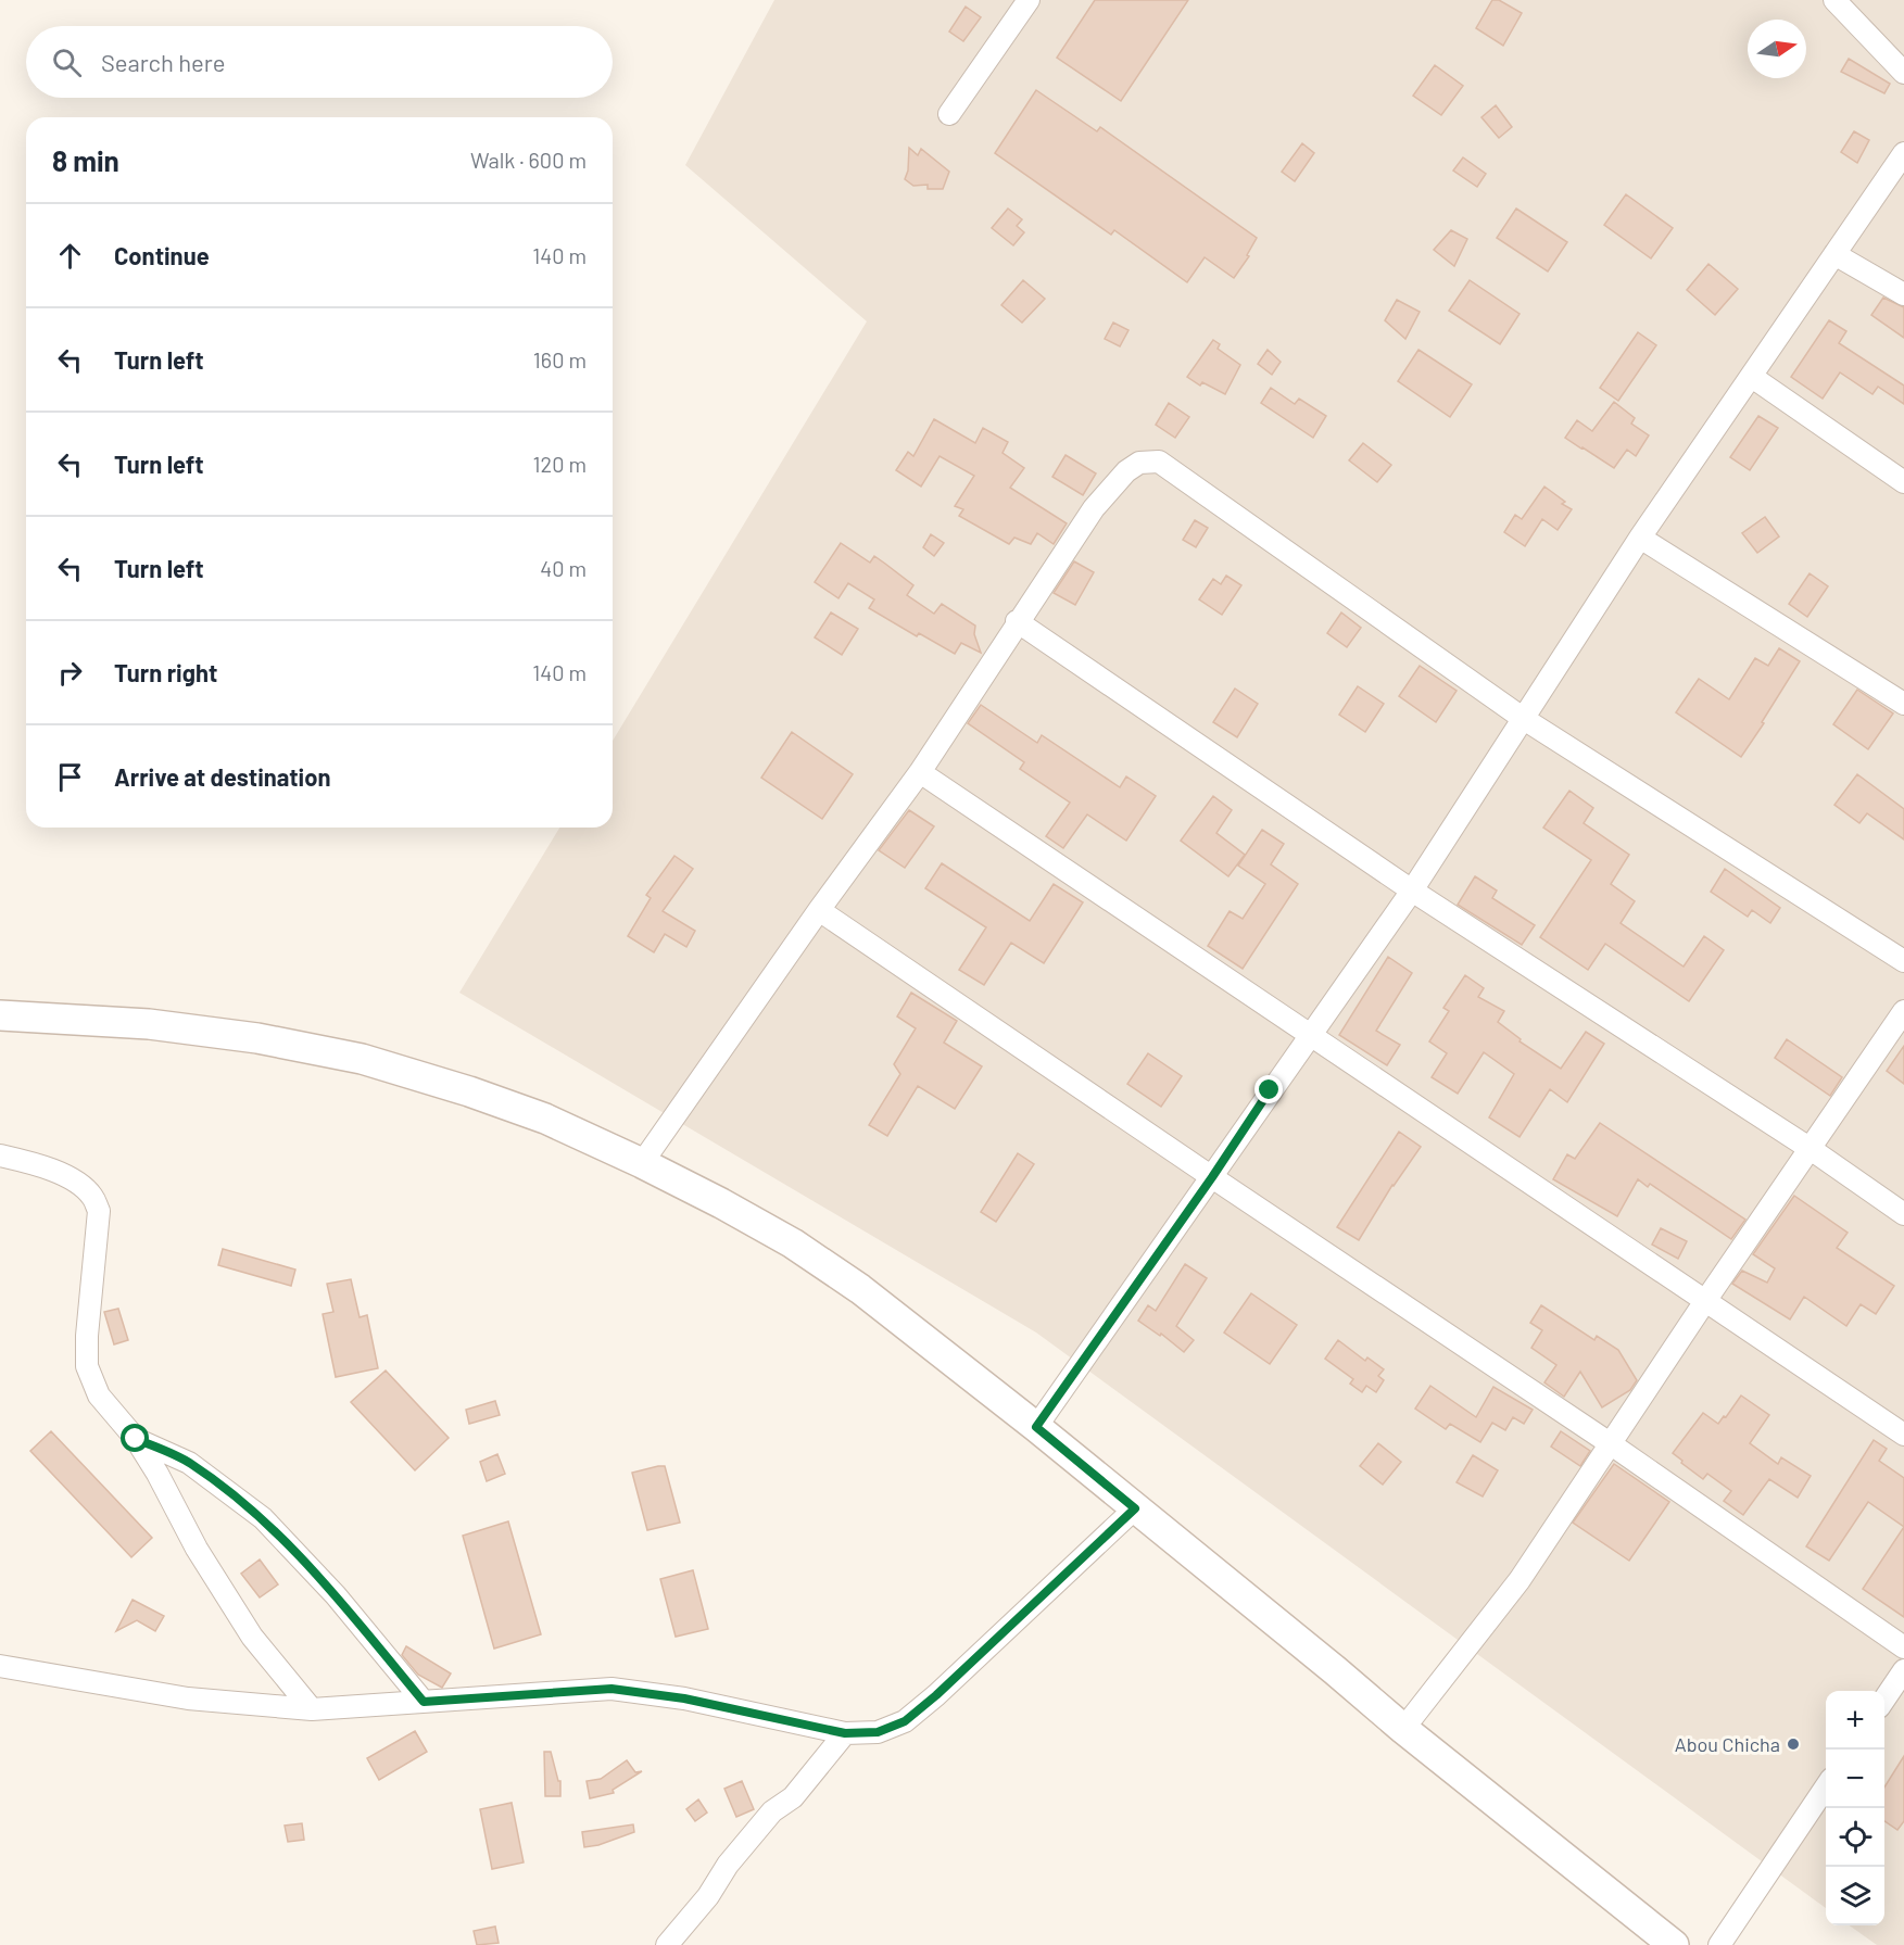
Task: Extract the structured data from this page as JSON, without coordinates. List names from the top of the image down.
{
  "places": ["Abou Chicha"],
  "north": "right",
  "page": {
    "search": "Search here",
    "heading": ["8 min", "Walk · 600 m"],
    "list": [
      ["Continue", "140 m"],
      ["Turn left", "160 m"],
      ["Turn left", "120 m"],
      ["Turn left", "40 m"],
      ["Turn right", "140 m"],
      "Arrive at destination"
    ],
    "map_buttons": ["+", "−"]
  }
}
